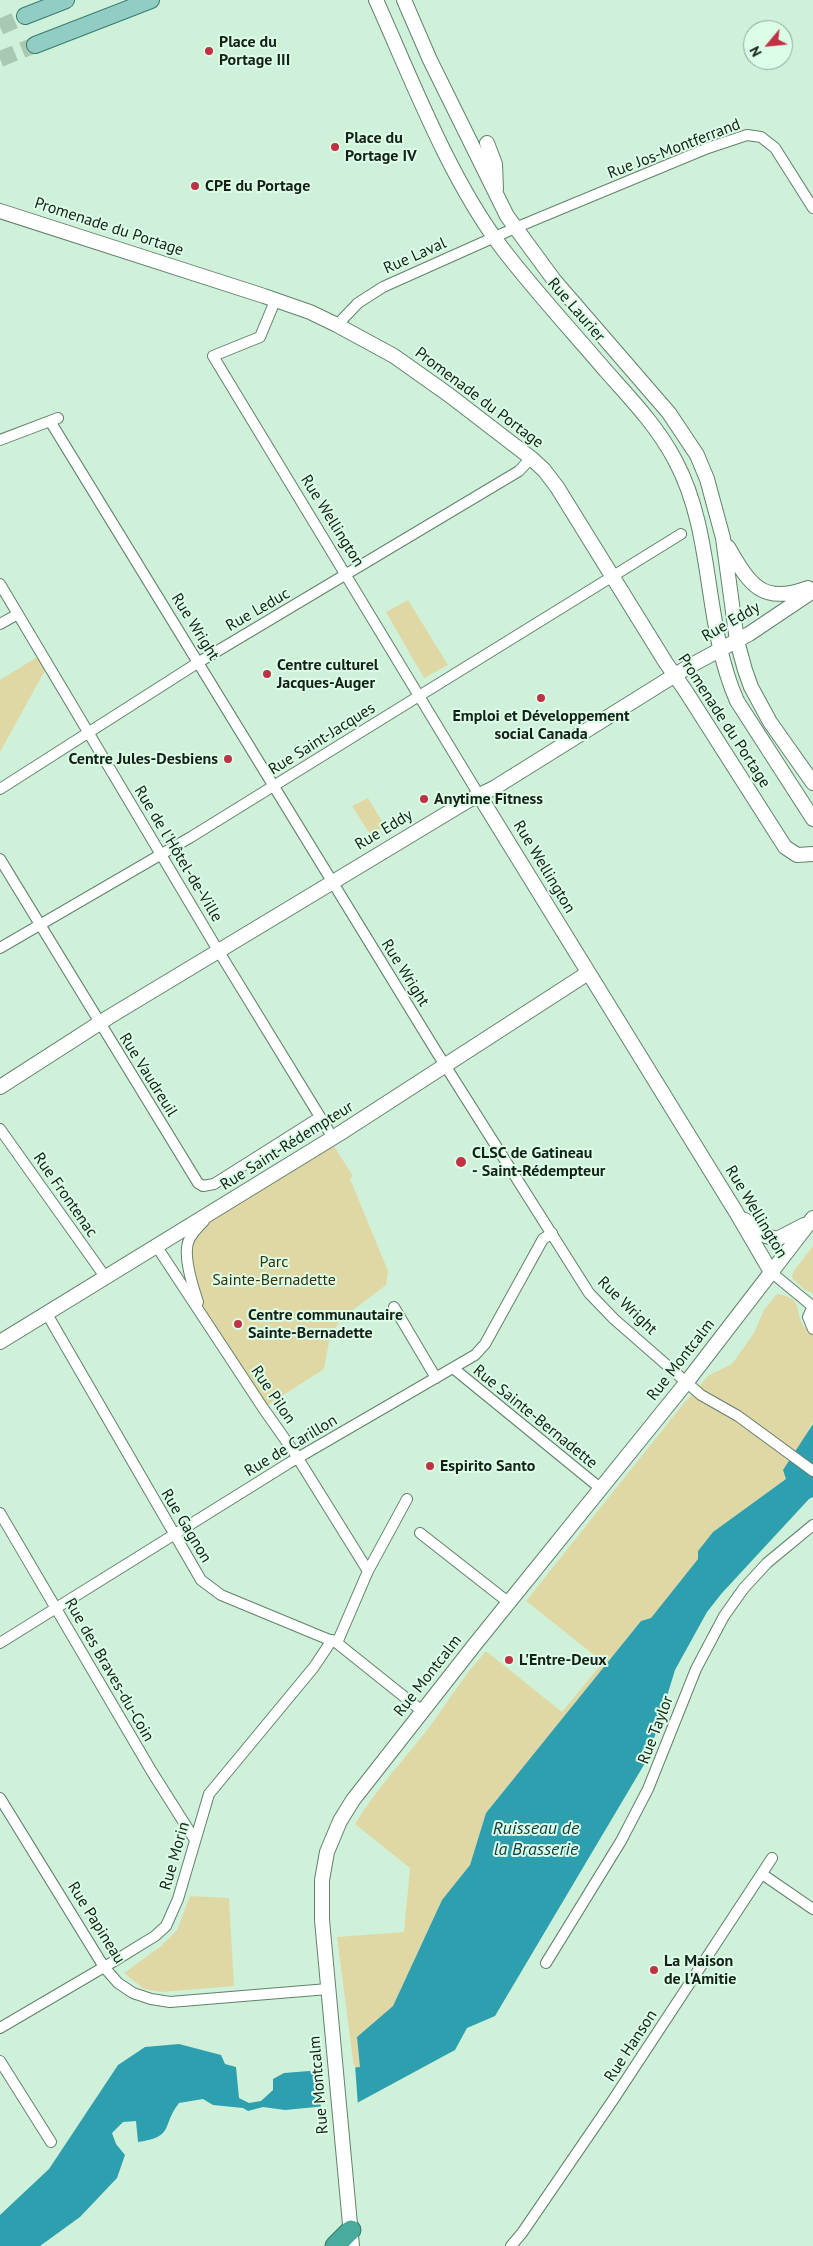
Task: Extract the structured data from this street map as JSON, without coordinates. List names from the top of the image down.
{
  "streets": {
    "main road": [
      "Promenade du Portage",
      "Rue Laurier",
      "Rue Wellington",
      "Rue Eddy",
      "Rue Saint-Rédempteur",
      "Rue Montcalm"
    ],
    "street": [
      "Rue Jos-Montferrand",
      "Rue Laval",
      "Rue Leduc",
      "Rue Wright",
      "Rue Saint-Jacques",
      "Rue de l'Hôtel-de-Ville",
      "Rue Vaudreuil",
      "Rue Frontenac",
      "Rue Pilon",
      "Rue Sainte-Bernadette",
      "Rue de Carillon",
      "Rue Gagnon",
      "Rue des Braves-du-Coin",
      "Rue Taylor",
      "Rue Morin",
      "Rue Papineau",
      "Rue Hanson"
    ]
  },
  "crossings": [
    ["Rue Jos-Montferrand", "Rue Laval"],
    ["Rue Jos-Montferrand", "Rue Laurier"],
    ["Promenade du Portage", "Rue Laval"],
    ["Promenade du Portage", "Rue Wellington"],
    ["Promenade du Portage", "Rue Leduc"],
    ["Promenade du Portage", "Rue Eddy"],
    ["Promenade du Portage", "Rue Saint-Jacques"],
    ["Rue Laval", "Rue Laurier"],
    ["Rue Laurier", "Rue Eddy"],
    ["Rue Wellington", "Rue Leduc"],
    ["Rue Wellington", "Rue Eddy"],
    ["Rue Wellington", "Rue Saint-Jacques"],
    ["Rue Wellington", "Rue Saint-Rédempteur"],
    ["Rue Wellington", "Rue Montcalm"],
    ["Rue Leduc", "Rue Wright"],
    ["Rue Leduc", "Rue de l'Hôtel-de-Ville"],
    ["Rue Eddy", "Rue Wright"],
    ["Rue Eddy", "Rue de l'Hôtel-de-Ville"],
    ["Rue Eddy", "Rue Vaudreuil"],
    ["Rue Wright", "Rue Saint-Jacques"],
    ["Rue Wright", "Rue Saint-Rédempteur"],
    ["Rue Wright", "Rue Montcalm"],
    ["Rue Wright", "Rue de Carillon"],
    ["Rue Saint-Jacques", "Rue de l'Hôtel-de-Ville"],
    ["Rue Saint-Jacques", "Rue Vaudreuil"],
    ["Rue de l'Hôtel-de-Ville", "Rue Vaudreuil"],
    ["Rue de l'Hôtel-de-Ville", "Rue Saint-Rédempteur"],
    ["Rue Saint-Rédempteur", "Rue Frontenac"],
    ["Rue Saint-Rédempteur", "Rue Pilon"],
    ["Rue Saint-Rédempteur", "Rue Gagnon"],
    ["Rue Montcalm", "Rue Sainte-Bernadette"],
    ["Rue Montcalm", "Rue Gagnon"],
    ["Rue Montcalm", "Rue Papineau"],
    ["Rue Pilon", "Rue de Carillon"],
    ["Rue Pilon", "Rue Morin"],
    ["Rue Sainte-Bernadette", "Rue de Carillon"],
    ["Rue de Carillon", "Rue Gagnon"],
    ["Rue de Carillon", "Rue des Braves-du-Coin"],
    ["Rue Gagnon", "Rue Morin"],
    ["Rue des Braves-du-Coin", "Rue Morin"],
    ["Rue Morin", "Rue Papineau"]
  ],
  "water": ["Ruisseau de la Brasserie"],
  "parks": ["Parc Sainte-Bernadette"],
  "places": [
    "Place du Portage III",
    "Place du Portage IV",
    "CPE du Portage",
    "Centre culturel Jacques-Auger",
    "Emploi et Développement social Canada",
    "Centre Jules-Desbiens",
    "Anytime Fitness",
    "CLSC de Gatineau - Saint-Rédempteur",
    "Centre communautaire Sainte-Bernadette",
    "Espirito Santo",
    "L'Entre-Deux",
    "La Maison de l'Amitie"
  ],
  "north": "bottom left"
}
